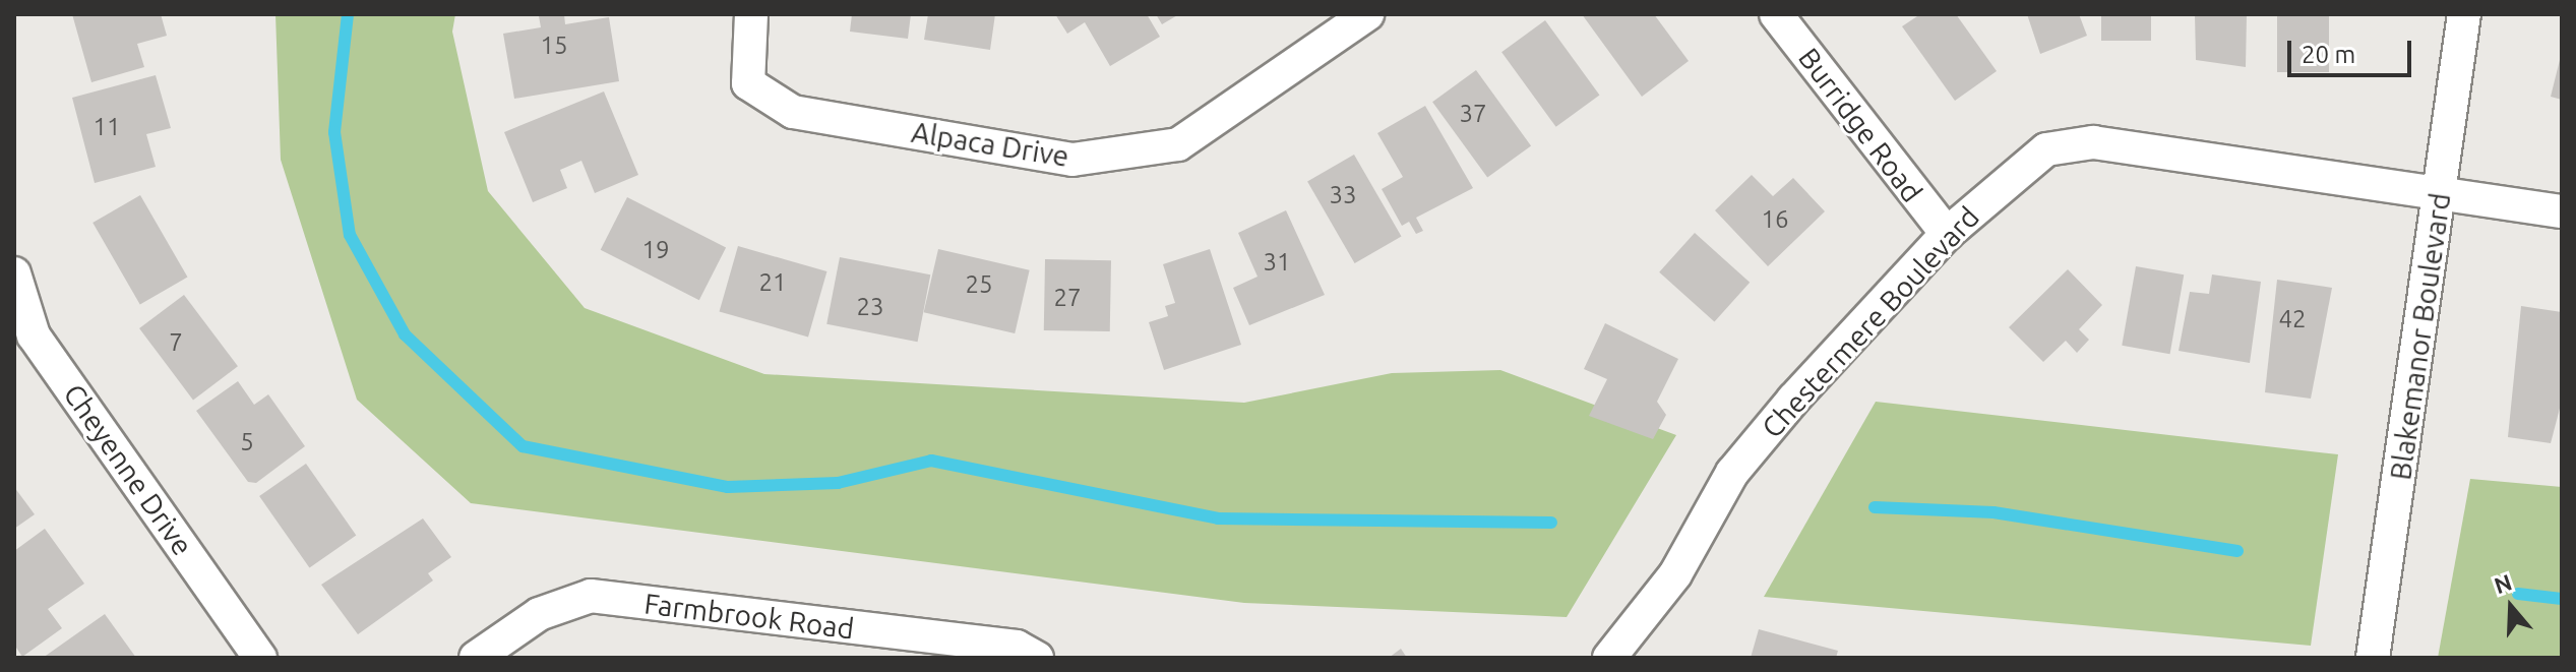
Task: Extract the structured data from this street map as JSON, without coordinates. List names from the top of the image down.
{
  "streets": {
    "street": [
      "Burridge Road",
      "Alpaca Drive",
      "Chestermere Boulevard",
      "Blakemanor Boulevard",
      "Cheyenne Drive",
      "Farmbrook Road"
    ]
  },
  "crossings": [
    ["Burridge Road", "Chestermere Boulevard"],
    ["Chestermere Boulevard", "Blakemanor Boulevard"]
  ],
  "house_numbers": [
    "15",
    "37",
    "11",
    "33",
    "16",
    "19",
    "31",
    "21",
    "25",
    "27",
    "23",
    "42",
    "7",
    "5"
  ],
  "scale_bar": "20 m",
  "north": "top"
}
